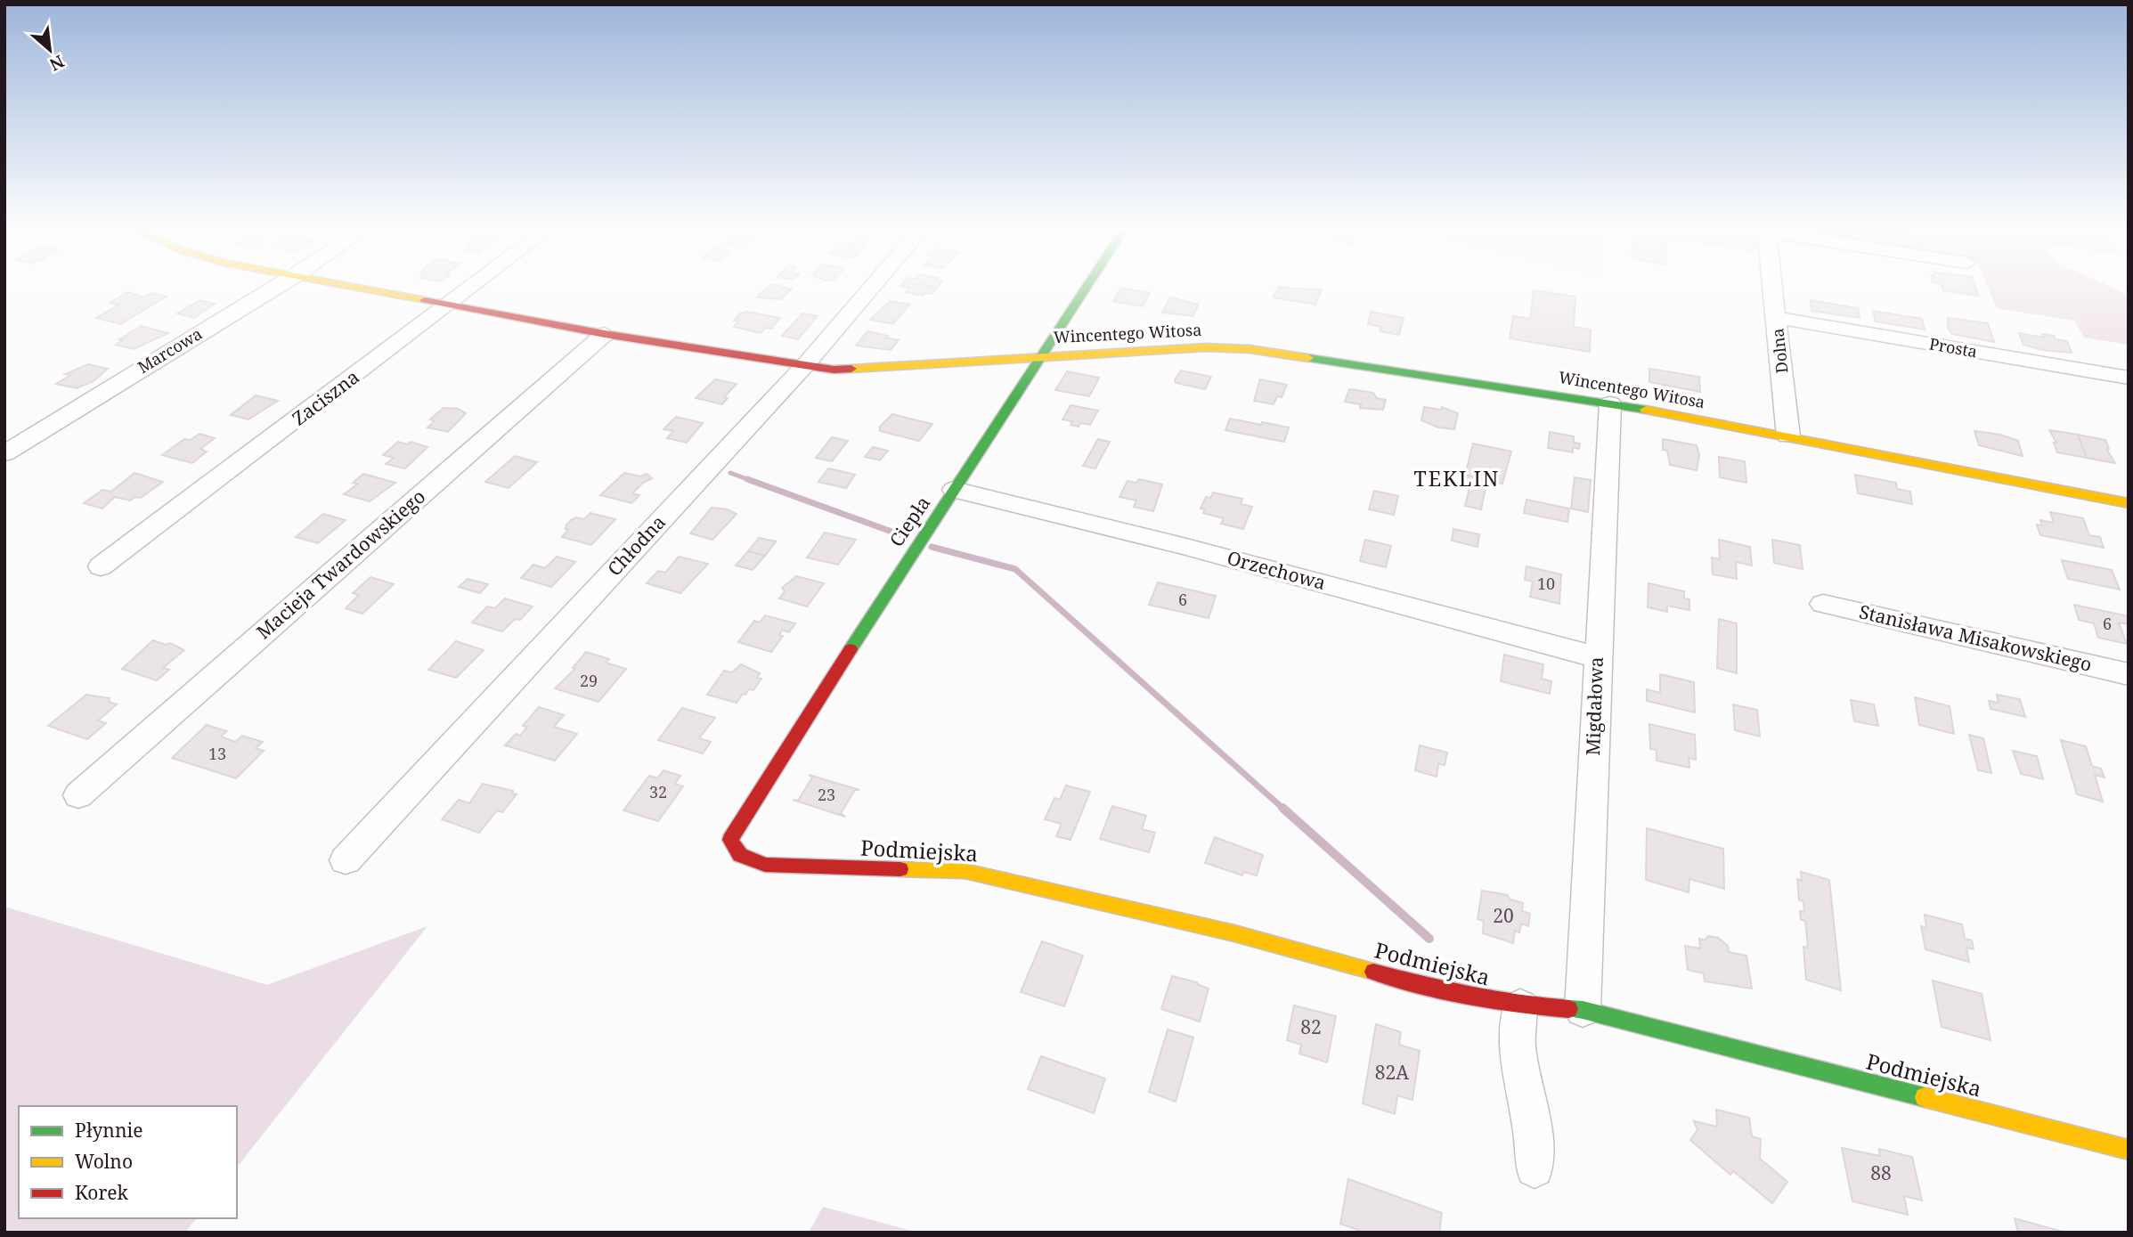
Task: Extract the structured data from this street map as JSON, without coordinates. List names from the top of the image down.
{
  "streets": {
    "street": [
      "Wincentego Witosa",
      "Prosta",
      "Marcowa",
      "Dolna",
      "Zaciszna",
      "Ciepła",
      "Chłodna",
      "Macieja Twardowskiego",
      "Orzechowa",
      "Stanisława Misakowskiego",
      "Migdałowa",
      "Podmiejska"
    ]
  },
  "crossings": [
    ["Wincentego Witosa", "Dolna"],
    ["Wincentego Witosa", "Zaciszna"],
    ["Wincentego Witosa", "Ciepła"],
    ["Wincentego Witosa", "Chłodna"],
    ["Wincentego Witosa", "Macieja Twardowskiego"],
    ["Wincentego Witosa", "Migdałowa"],
    ["Prosta", "Dolna"],
    ["Ciepła", "Orzechowa"],
    ["Ciepła", "Podmiejska"],
    ["Orzechowa", "Migdałowa"],
    ["Migdałowa", "Podmiejska"]
  ],
  "districts": ["TEKLIN"],
  "house_numbers": [
    "10",
    "6",
    "6",
    "29",
    "13",
    "32",
    "23",
    "20",
    "82",
    "82A",
    "88"
  ],
  "legend": ["Płynnie", "Wolno", "Korek"],
  "north": "bottom right"
}
